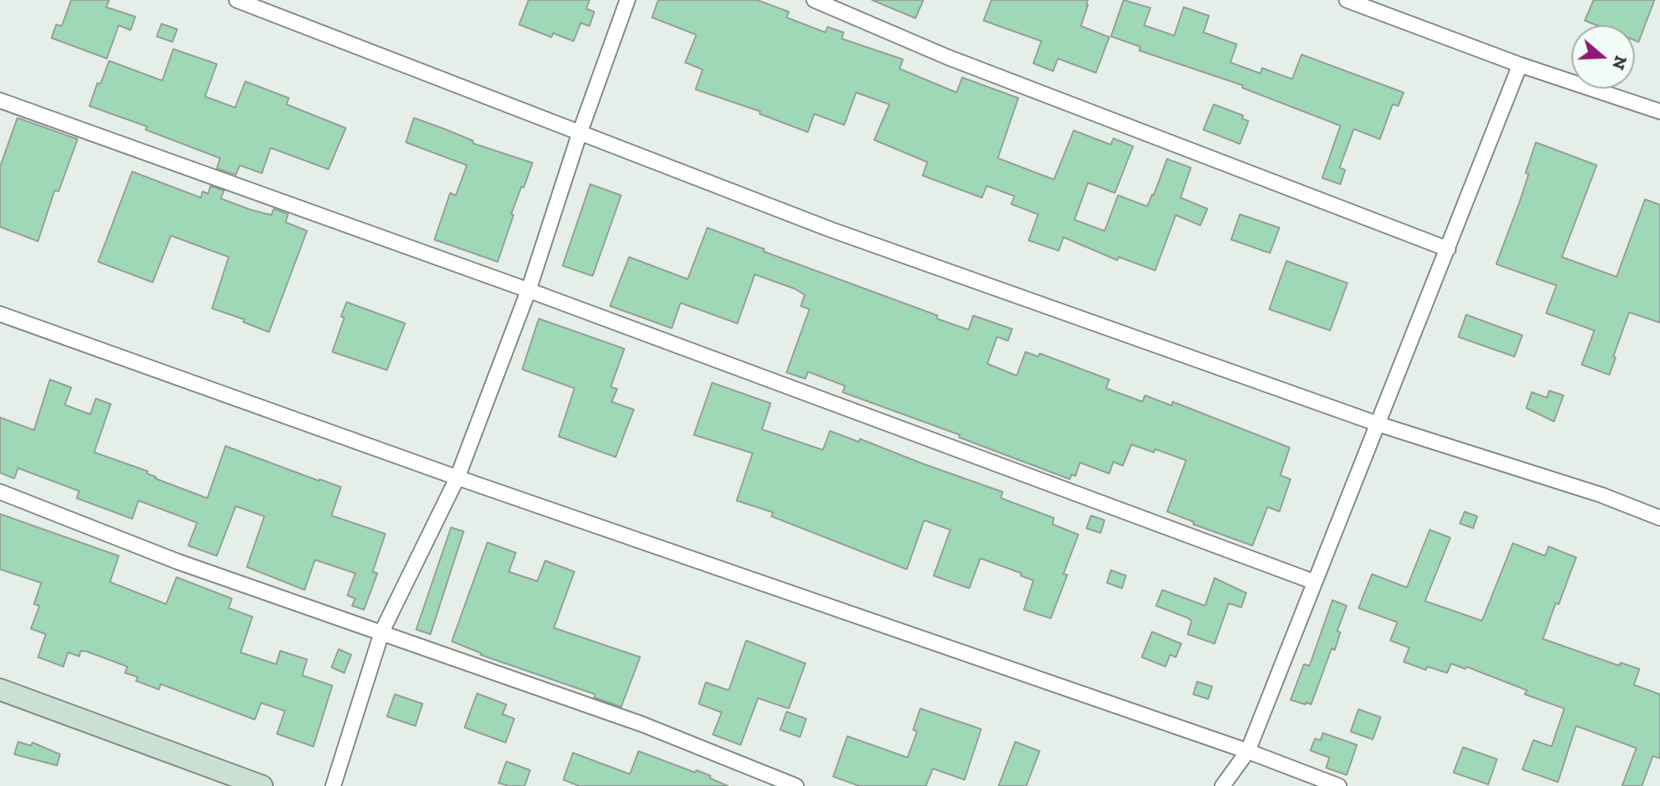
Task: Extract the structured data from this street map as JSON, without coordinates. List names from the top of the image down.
{
  "north": "right"
}
